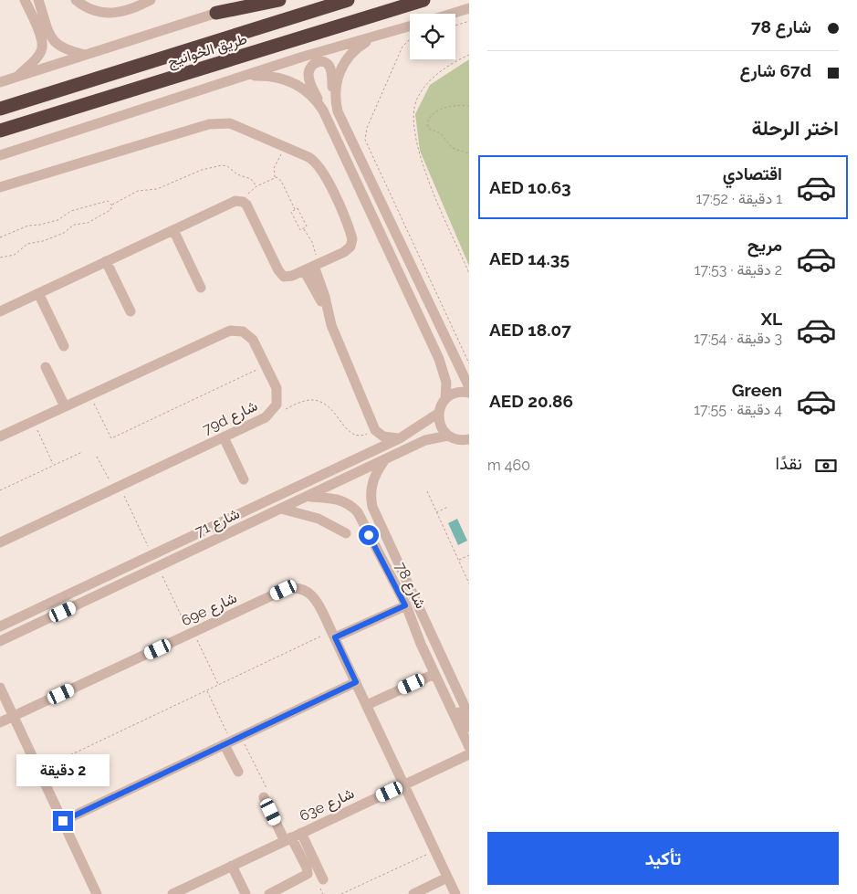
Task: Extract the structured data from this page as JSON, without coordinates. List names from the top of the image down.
{
  "streets": {
    "highway": ["طريق الخوانيج"],
    "street": [
      "79d شارع",
      "شارع 71",
      "شارع 78",
      "69e شارع",
      "63e شارع"
    ]
  },
  "crossings": [
    ["شارع 71", "شارع 78"]
  ],
  "page": {
    "banner": ["شارع 78", "67d شارع"],
    "heading": "اختر الرحلة",
    "list": [
      {
        "name": "اقتصادي",
        "note": "1 دقيقة · 17:52",
        "value": "AED 10.63"
      },
      {
        "name": "مريح",
        "note": "2 دقيقة · 17:53",
        "value": "AED 14.35"
      },
      {
        "name": "XL",
        "note": "3 دقيقة · 17:54",
        "value": "AED 18.07"
      },
      {
        "name": "Green",
        "note": "4 دقيقة · 17:55",
        "value": "AED 20.86"
      }
    ],
    "pay": ["نقدًا", "460 m"],
    "bubble": "2 دقيقة",
    "buttons": "تأكيد"
  }
}
